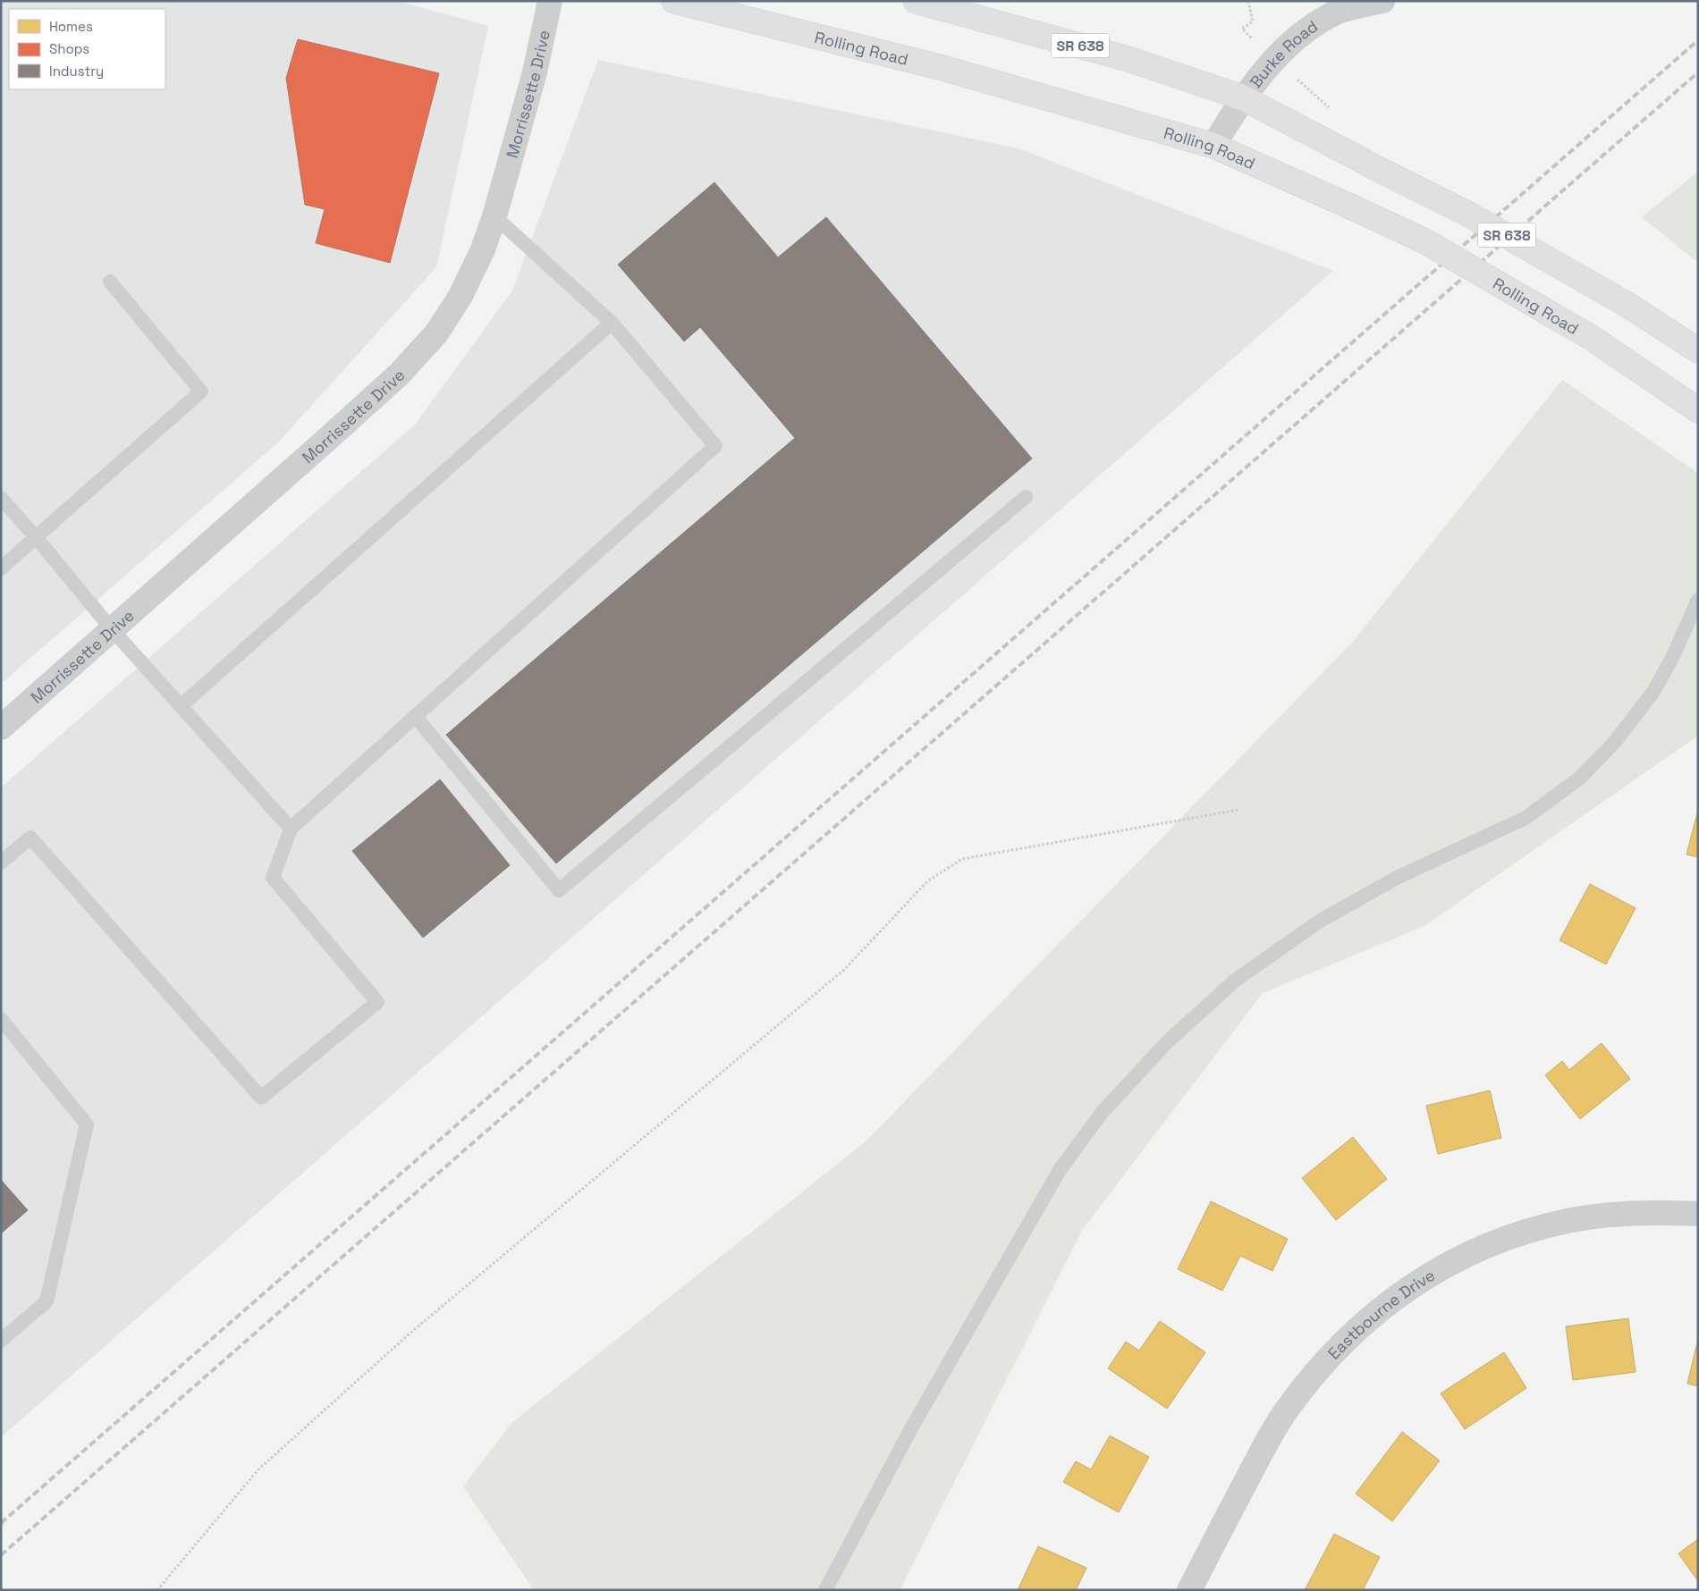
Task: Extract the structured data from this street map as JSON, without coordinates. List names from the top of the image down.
{
  "streets": {
    "main road": ["SR 638", "Rolling Road"],
    "street": ["Burke Road", "Morrissette Drive", "Eastbourne Drive"]
  },
  "crossings": [
    ["SR 638", "Burke Road"],
    ["Rolling Road", "Burke Road"]
  ],
  "legend": ["Homes", "Shops", "Industry"]
}
